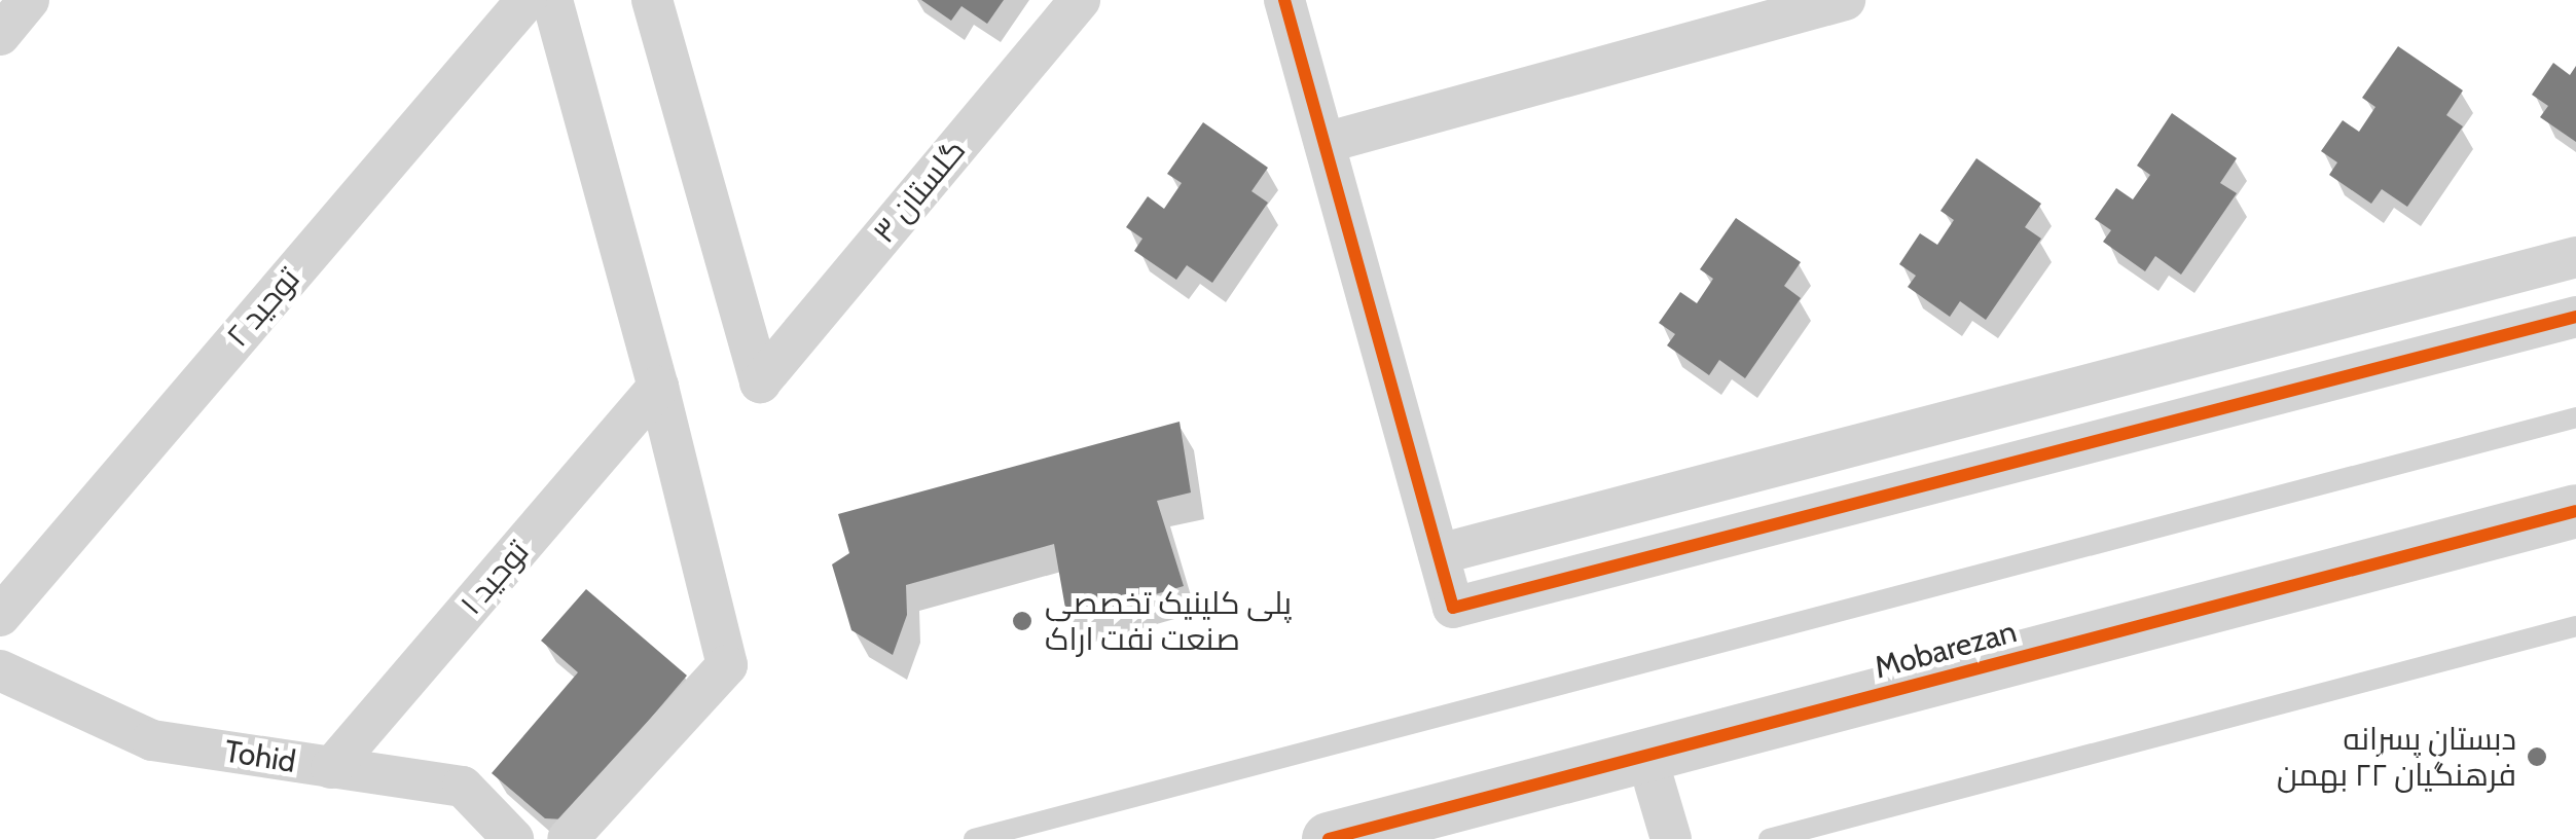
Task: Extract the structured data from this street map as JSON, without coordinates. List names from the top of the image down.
{
  "streets": {
    "street": [
      "گلستان ۳",
      "توحید ۲",
      "توحید ۱",
      "Mobarezan",
      "Tohid"
    ]
  },
  "crossings": [
    ["توحید ۱", "Tohid"]
  ],
  "places": ["پلی کلینیک تخصصی صنعت نفت اراک", "دبستان پسرانه فرهنگیان ۲۲ بهمن"]
}
